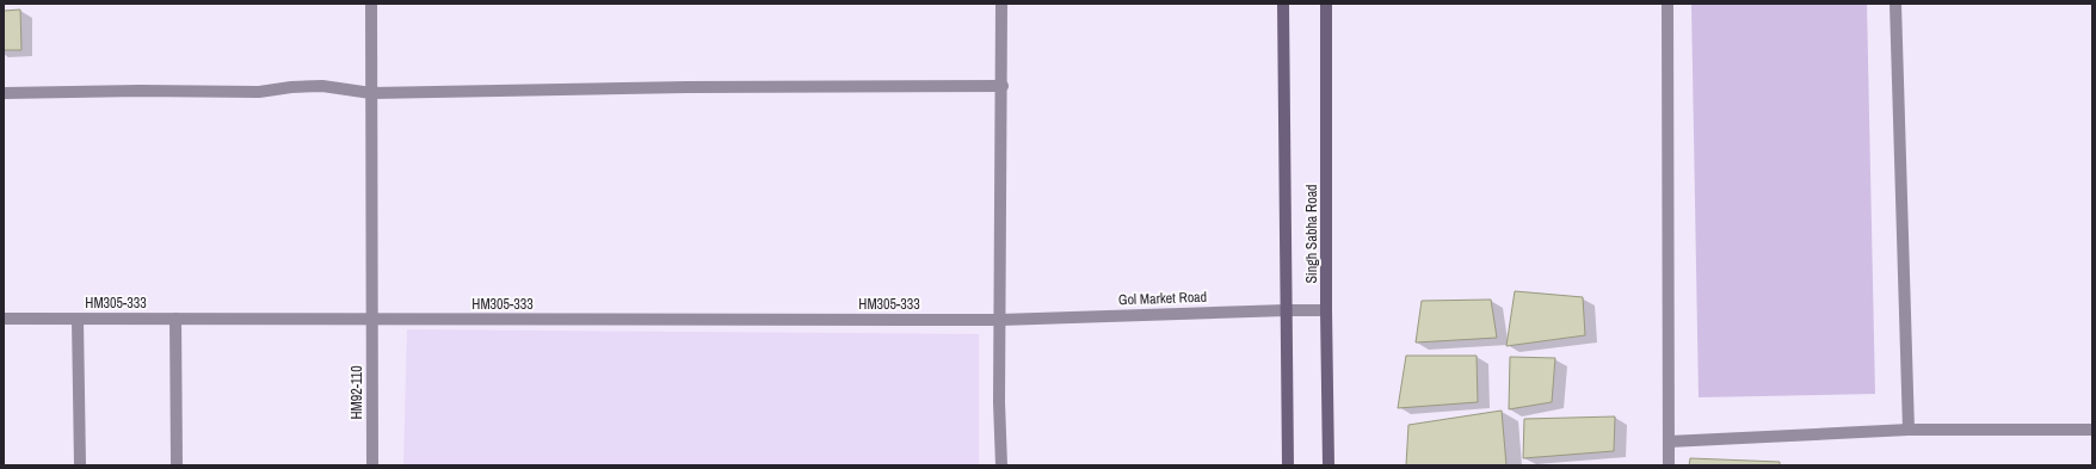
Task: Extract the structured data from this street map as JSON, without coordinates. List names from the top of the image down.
{
  "streets": {
    "street": [
      "Singh Sabha Road",
      "Gol Market Road",
      "HM305-333",
      "HM92-110"
    ]
  },
  "crossings": [
    ["Singh Sabha Road", "Gol Market Road"],
    ["Gol Market Road", "HM305-333"],
    ["HM305-333", "HM92-110"]
  ]
}
